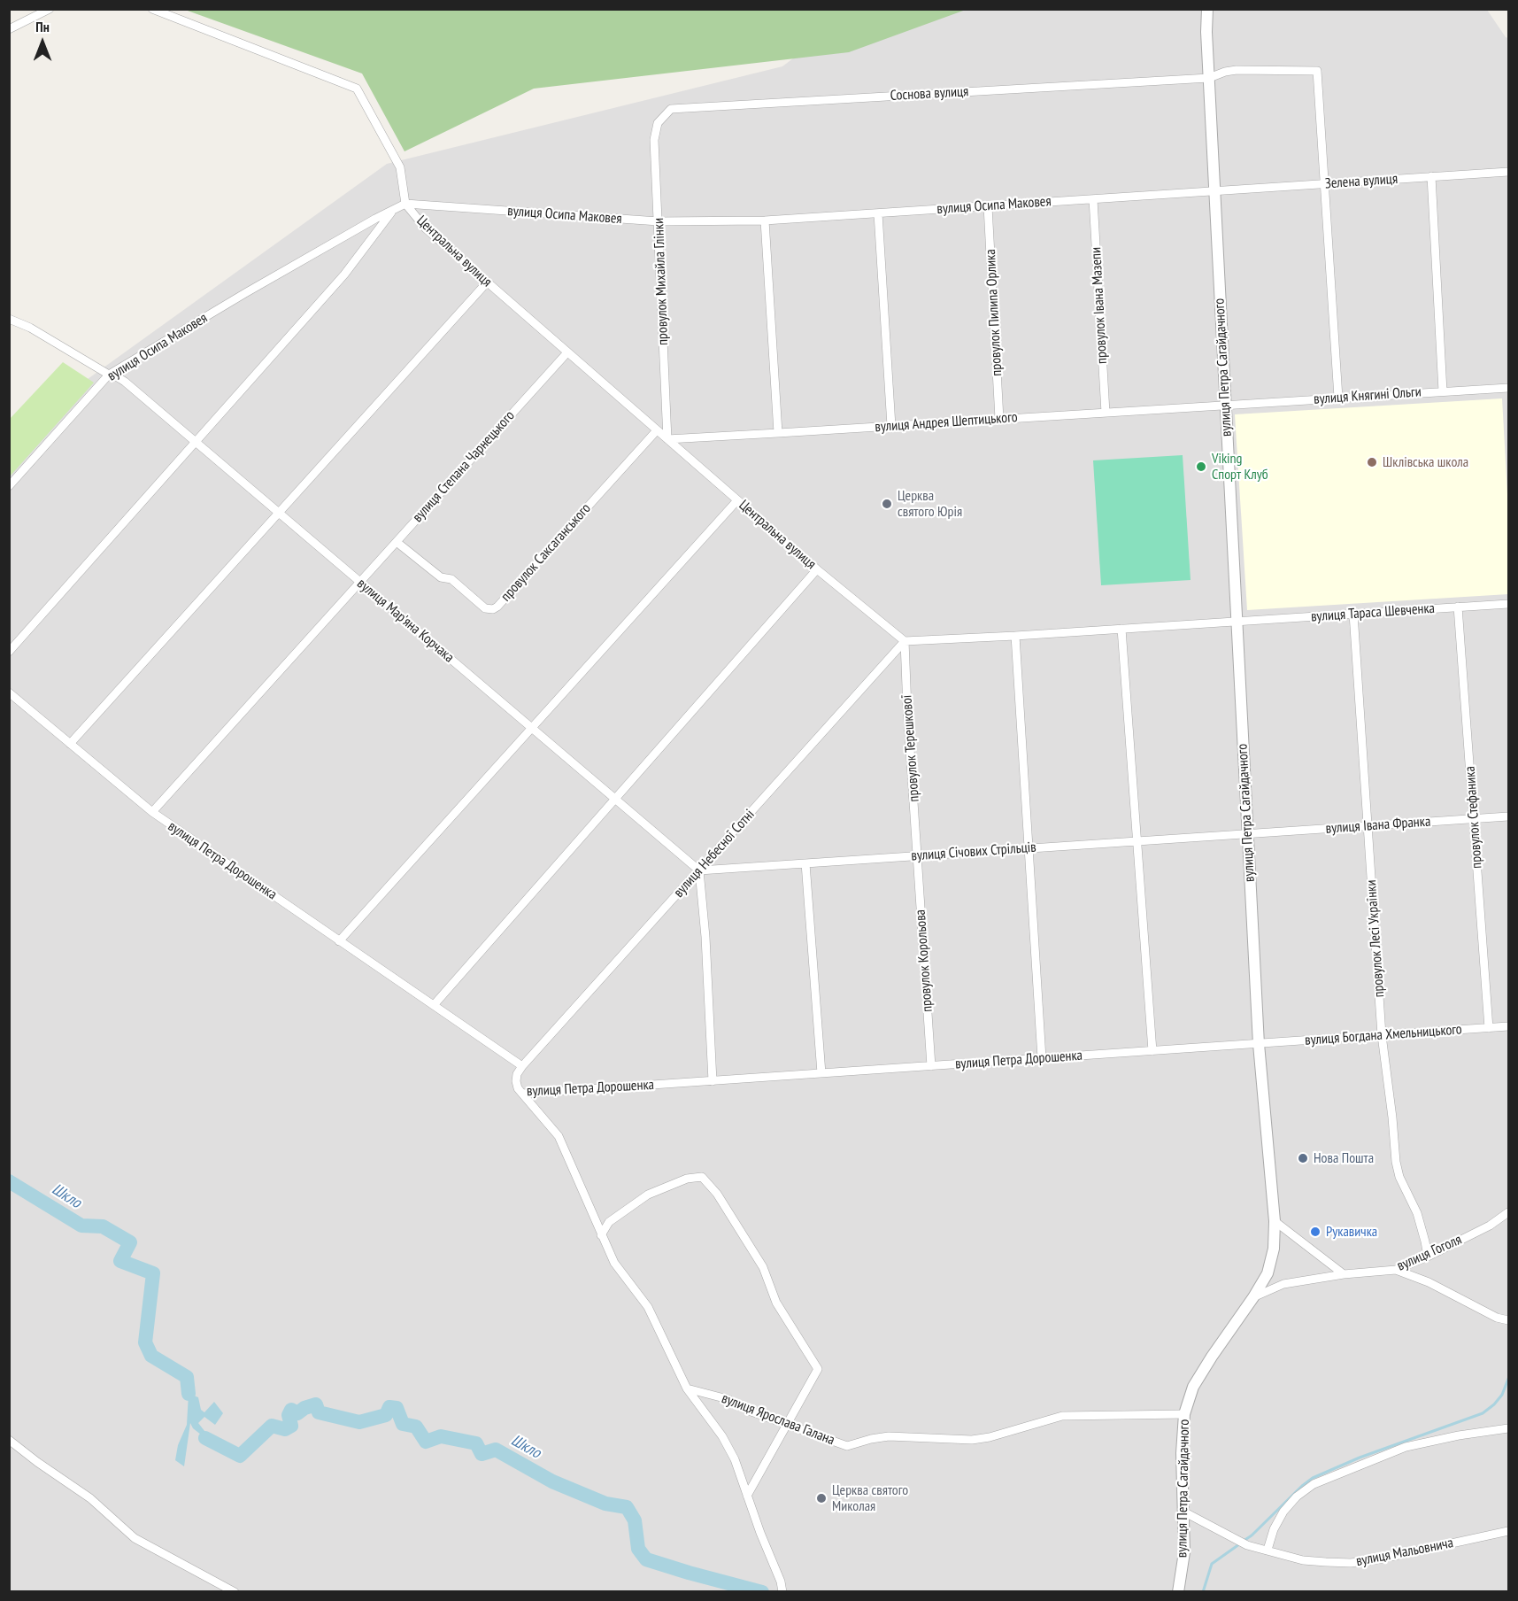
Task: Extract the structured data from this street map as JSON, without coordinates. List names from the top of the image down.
{
  "streets": {
    "street": [
      "Соснова вулиця",
      "Зелена вулиця",
      "вулиця Осипа Маковея",
      "Центральна вулиця",
      "провулок Михайла Глінки",
      "провулок Івана Мазепи",
      "провулок Пилипа Орлика",
      "вулиця Петра Сагайдачного",
      "вулиця Княгині Ольги",
      "вулиця Андрея Шептицького",
      "вулиця Степана Чарнецького",
      "провулок Саксаганського",
      "вулиця Тараса Шевченка",
      "вулиця Мар'яна Корчака",
      "провулок Терешкової",
      "провулок Стефаника",
      "вулиця Івана Франка",
      "вулиця Січових Стрільців",
      "вулиця Небесної Сотні",
      "вулиця Петра Дорошенка",
      "провулок Лесі Українки",
      "провулок Корольова",
      "вулиця Богдана Хмельницького",
      "вулиця Гоголя",
      "вулиця Ярослава Галана",
      "вулиця Мальовнича"
    ]
  },
  "crossings": [
    ["Соснова вулиця", "Зелена вулиця"],
    ["Соснова вулиця", "провулок Михайла Глінки"],
    ["Соснова вулиця", "вулиця Петра Сагайдачного"],
    ["Зелена вулиця", "вулиця Осипа Маковея"],
    ["Зелена вулиця", "вулиця Петра Сагайдачного"],
    ["вулиця Осипа Маковея", "Центральна вулиця"],
    ["вулиця Осипа Маковея", "провулок Михайла Глінки"],
    ["вулиця Осипа Маковея", "провулок Івана Мазепи"],
    ["вулиця Осипа Маковея", "провулок Пилипа Орлика"],
    ["вулиця Осипа Маковея", "вулиця Петра Сагайдачного"],
    ["вулиця Осипа Маковея", "вулиця Мар'яна Корчака"],
    ["Центральна вулиця", "провулок Михайла Глінки"],
    ["Центральна вулиця", "вулиця Андрея Шептицького"],
    ["Центральна вулиця", "вулиця Степана Чарнецького"],
    ["Центральна вулиця", "провулок Саксаганського"],
    ["Центральна вулиця", "провулок Терешкової"],
    ["Центральна вулиця", "вулиця Небесної Сотні"],
    ["провулок Михайла Глінки", "вулиця Андрея Шептицького"],
    ["провулок Івана Мазепи", "вулиця Андрея Шептицького"],
    ["провулок Пилипа Орлика", "вулиця Андрея Шептицького"],
    ["вулиця Петра Сагайдачного", "вулиця Княгині Ольги"],
    ["вулиця Петра Сагайдачного", "вулиця Андрея Шептицького"],
    ["вулиця Петра Сагайдачного", "вулиця Тараса Шевченка"],
    ["вулиця Петра Сагайдачного", "вулиця Івана Франка"],
    ["вулиця Петра Сагайдачного", "вулиця Січових Стрільців"],
    ["вулиця Петра Сагайдачного", "вулиця Петра Дорошенка"],
    ["вулиця Петра Сагайдачного", "вулиця Богдана Хмельницького"],
    ["вулиця Петра Сагайдачного", "вулиця Гоголя"],
    ["вулиця Петра Сагайдачного", "вулиця Ярослава Галана"],
    ["вулиця Петра Сагайдачного", "вулиця Мальовнича"],
    ["вулиця Княгині Ольги", "вулиця Андрея Шептицького"],
    ["вулиця Степана Чарнецького", "провулок Саксаганського"],
    ["вулиця Степана Чарнецького", "вулиця Мар'яна Корчака"],
    ["вулиця Степана Чарнецького", "вулиця Петра Дорошенка"],
    ["вулиця Тараса Шевченка", "провулок Стефаника"],
    ["вулиця Тараса Шевченка", "провулок Лесі Українки"],
    ["вулиця Мар'яна Корчака", "вулиця Січових Стрільців"],
    ["вулиця Мар'яна Корчака", "вулиця Небесної Сотні"],
    ["провулок Терешкової", "вулиця Січових Стрільців"],
    ["провулок Терешкової", "вулиця Небесної Сотні"],
    ["провулок Терешкової", "провулок Корольова"],
    ["провулок Стефаника", "вулиця Івана Франка"],
    ["провулок Стефаника", "вулиця Богдана Хмельницького"],
    ["вулиця Івана Франка", "вулиця Січових Стрільців"],
    ["вулиця Івана Франка", "провулок Лесі Українки"],
    ["вулиця Січових Стрільців", "вулиця Небесної Сотні"],
    ["вулиця Січових Стрільців", "провулок Корольова"],
    ["вулиця Небесної Сотні", "вулиця Петра Дорошенка"],
    ["вулиця Петра Дорошенка", "провулок Корольова"],
    ["вулиця Петра Дорошенка", "вулиця Богдана Хмельницького"],
    ["провулок Лесі Українки", "вулиця Богдана Хмельницького"],
    ["провулок Лесі Українки", "вулиця Гоголя"]
  ],
  "water": ["Шкло"],
  "places": [
    "Шклівська школа",
    "Viking Спорт Клуб",
    "Церква святого Юрія",
    "Нова Пошта",
    "Рукавичка",
    "Церква святого Миколая"
  ],
  "north": "top"
}
